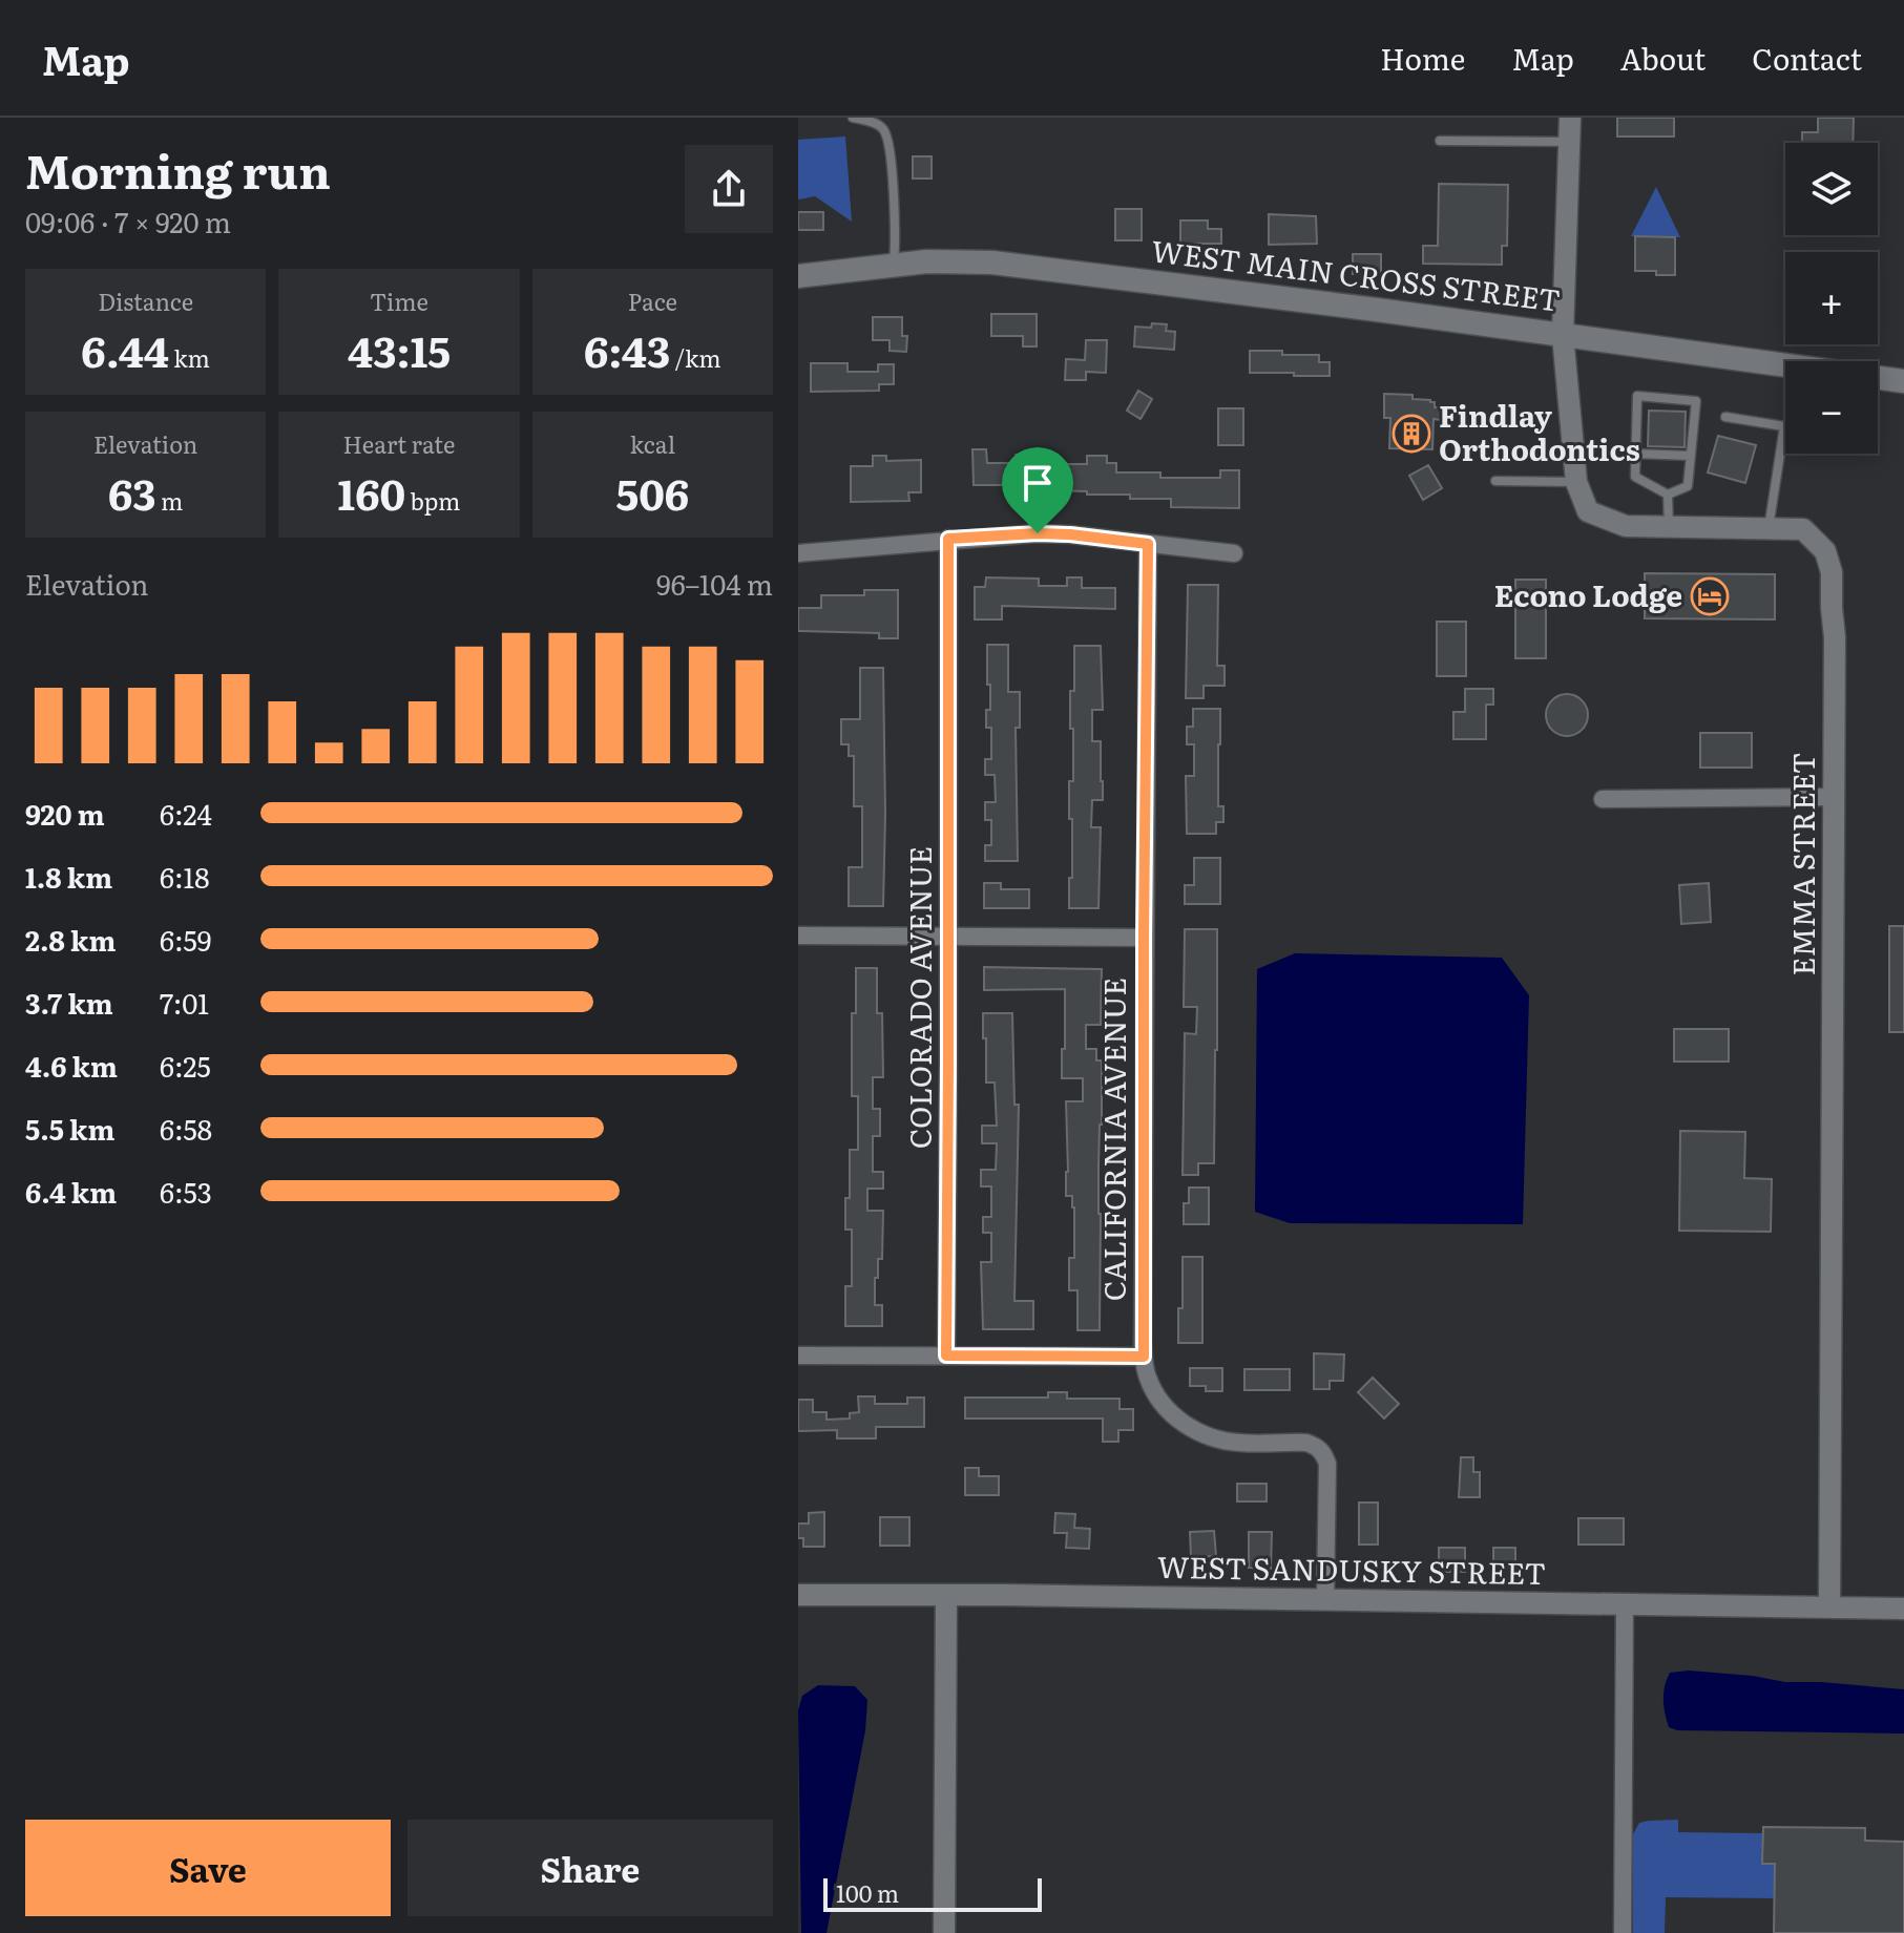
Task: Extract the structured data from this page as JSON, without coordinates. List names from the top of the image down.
{
  "streets": {
    "main road": ["WEST MAIN CROSS STREET"],
    "street": [
      "EMMA STREET",
      "COLORADO AVENUE",
      "CALIFORNIA AVENUE",
      "WEST SANDUSKY STREET"
    ]
  },
  "crossings": [
    ["WEST MAIN CROSS STREET", "EMMA STREET"],
    ["EMMA STREET", "WEST SANDUSKY STREET"],
    ["CALIFORNIA AVENUE", "WEST SANDUSKY STREET"]
  ],
  "places": {
    "building": ["Findlay Orthodontics"],
    "hotel": ["Econo Lodge"]
  },
  "scale_bar": "100 m",
  "page": {
    "header": "Map",
    "nav": [
      "Home",
      "Map",
      "About",
      "Contact"
    ],
    "heading": ["Morning run", "09:06 · 7 × 920 m"],
    "map_buttons": ["+", "−"],
    "stats": [
      ["Distance", "6.44 km"],
      ["Time", "43:15"],
      ["Pace", "6:43 /km"],
      ["Elevation", "63 m"],
      ["Heart rate", "160 bpm"],
      ["kcal", "506"]
    ],
    "chart": ["Elevation", "96–104 m"],
    "list": [
      {
        "name": "920 m",
        "note": "6:24"
      },
      {
        "name": "1.8 km",
        "note": "6:18"
      },
      {
        "name": "2.8 km",
        "note": "6:59"
      },
      {
        "name": "3.7 km",
        "note": "7:01"
      },
      {
        "name": "4.6 km",
        "note": "6:25"
      },
      {
        "name": "5.5 km",
        "note": "6:58"
      },
      {
        "name": "6.4 km",
        "note": "6:53"
      }
    ],
    "buttons": ["Save", "Share"],
    "scale": "100 m"
  }
}
